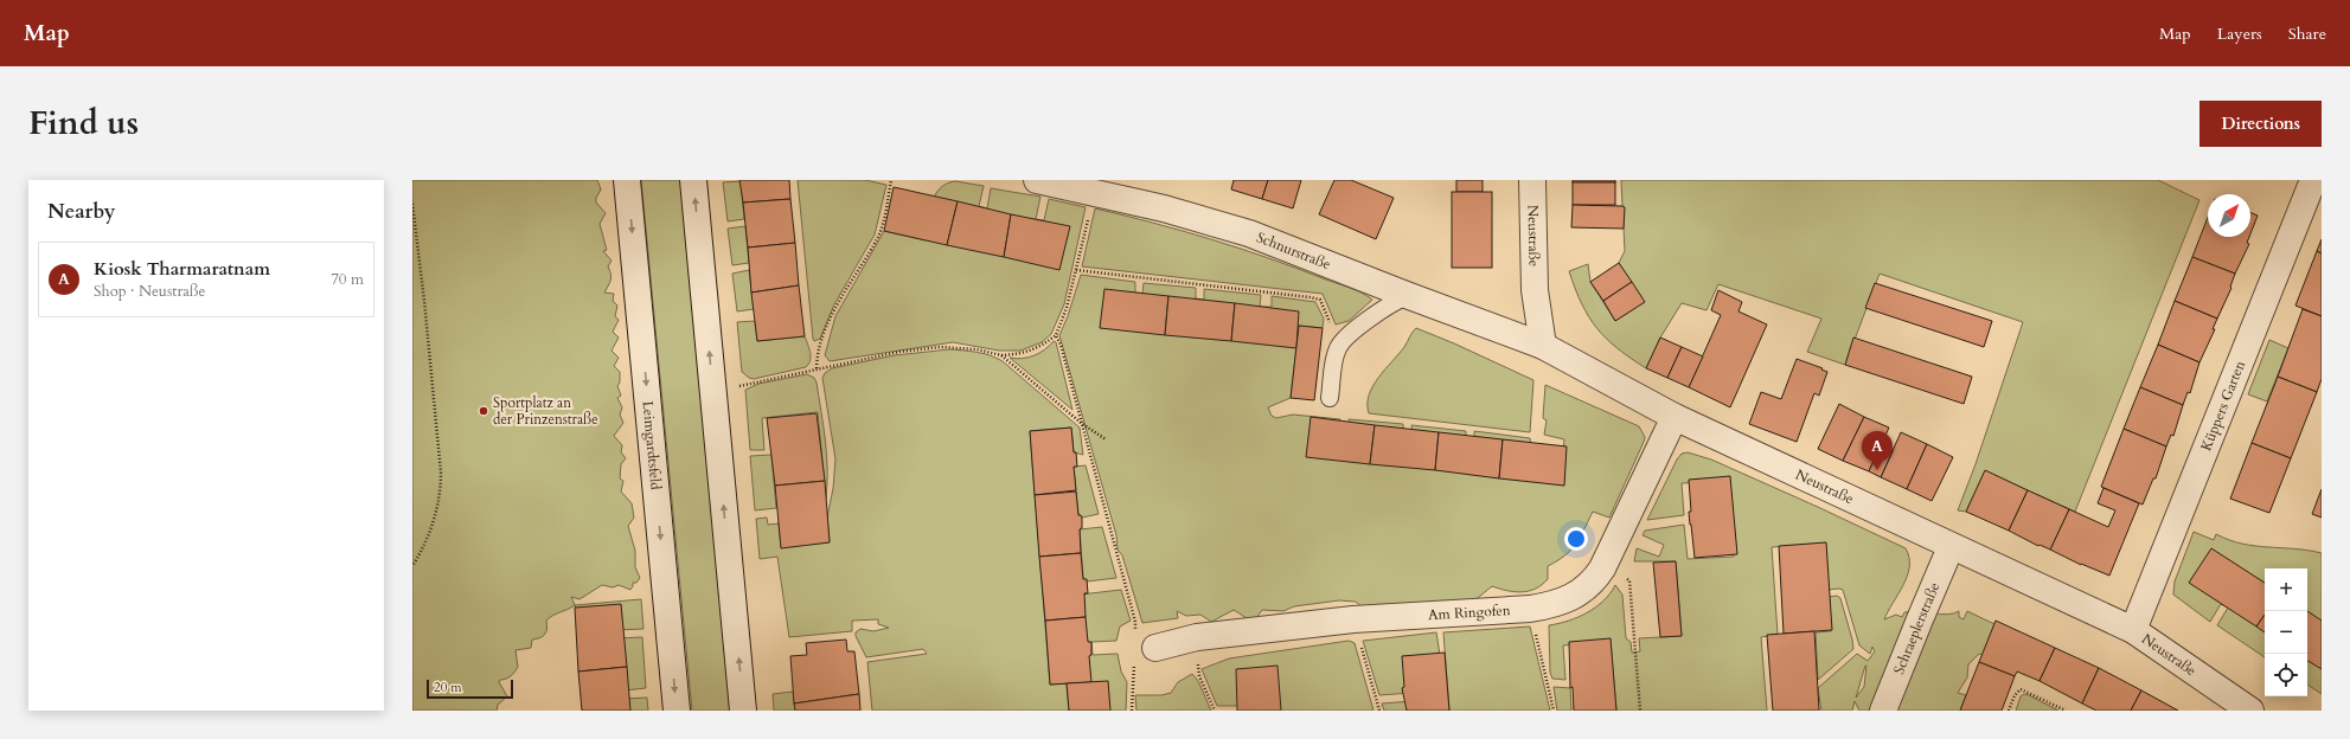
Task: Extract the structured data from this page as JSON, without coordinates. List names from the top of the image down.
{
  "streets": {
    "street": [
      "Neustraße",
      "Schnurstraße",
      "Küppers Garten",
      "Leimgardtsfeld",
      "Am Ringofen",
      "Schraeplerstraße"
    ]
  },
  "crossings": [
    ["Neustraße", "Schnurstraße"],
    ["Neustraße", "Küppers Garten"],
    ["Neustraße", "Am Ringofen"],
    ["Neustraße", "Schraeplerstraße"]
  ],
  "places": ["Sportplatz an der Prinzenstraße"],
  "scale_bar": "20 m",
  "north": "top right",
  "page": {
    "header": "Map",
    "nav": ["Map", "Layers", "Share"],
    "title": "Find us",
    "buttons": "Directions",
    "heading": "Nearby",
    "list": [
      {
        "mark": "A",
        "name": "Kiosk Tharmaratnam",
        "note": "Shop · Neustraße",
        "value": "70 m"
      }
    ],
    "pins": "A",
    "map_buttons": ["+", "−"],
    "scale": "20 m"
  }
}
